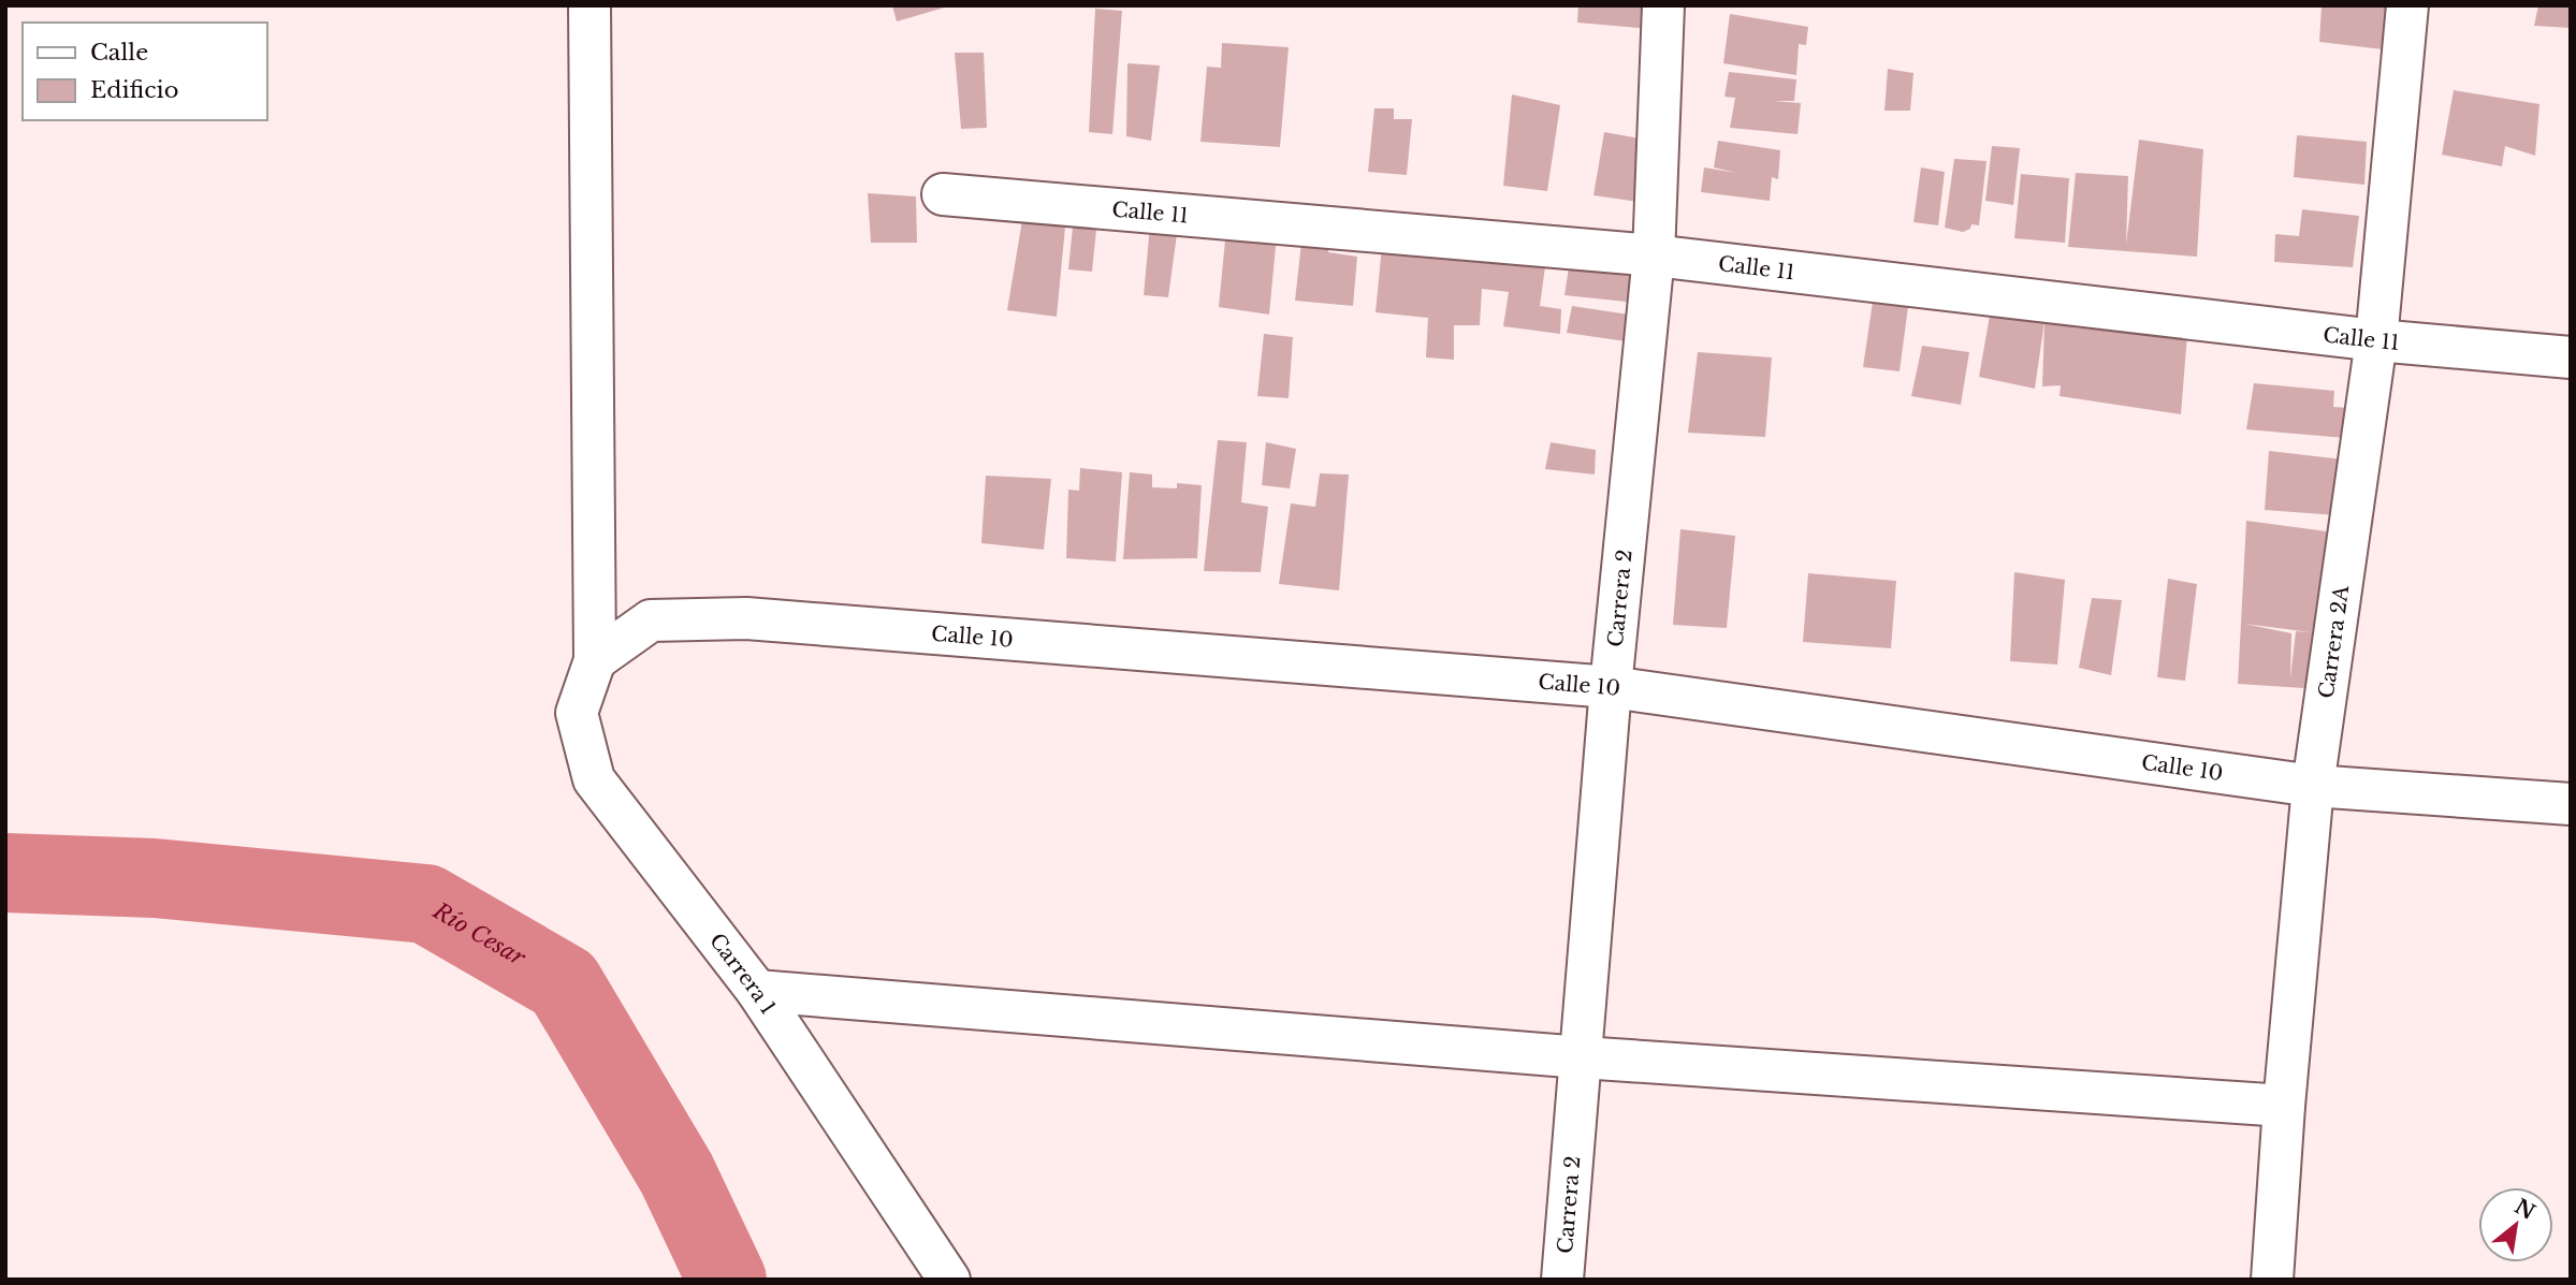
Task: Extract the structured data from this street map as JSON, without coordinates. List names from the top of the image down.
{
  "streets": {
    "street": [
      "Calle 11",
      "Carrera 2",
      "Calle 10",
      "Carrera 2A",
      "Carrera 1"
    ]
  },
  "crossings": [
    ["Calle 11", "Carrera 2"],
    ["Calle 11", "Carrera 2A"],
    ["Carrera 2", "Calle 10"],
    ["Calle 10", "Carrera 2A"],
    ["Calle 10", "Carrera 1"]
  ],
  "water": ["Río Cesar"],
  "legend": ["Calle", "Edificio"],
  "north": "top right"
}
